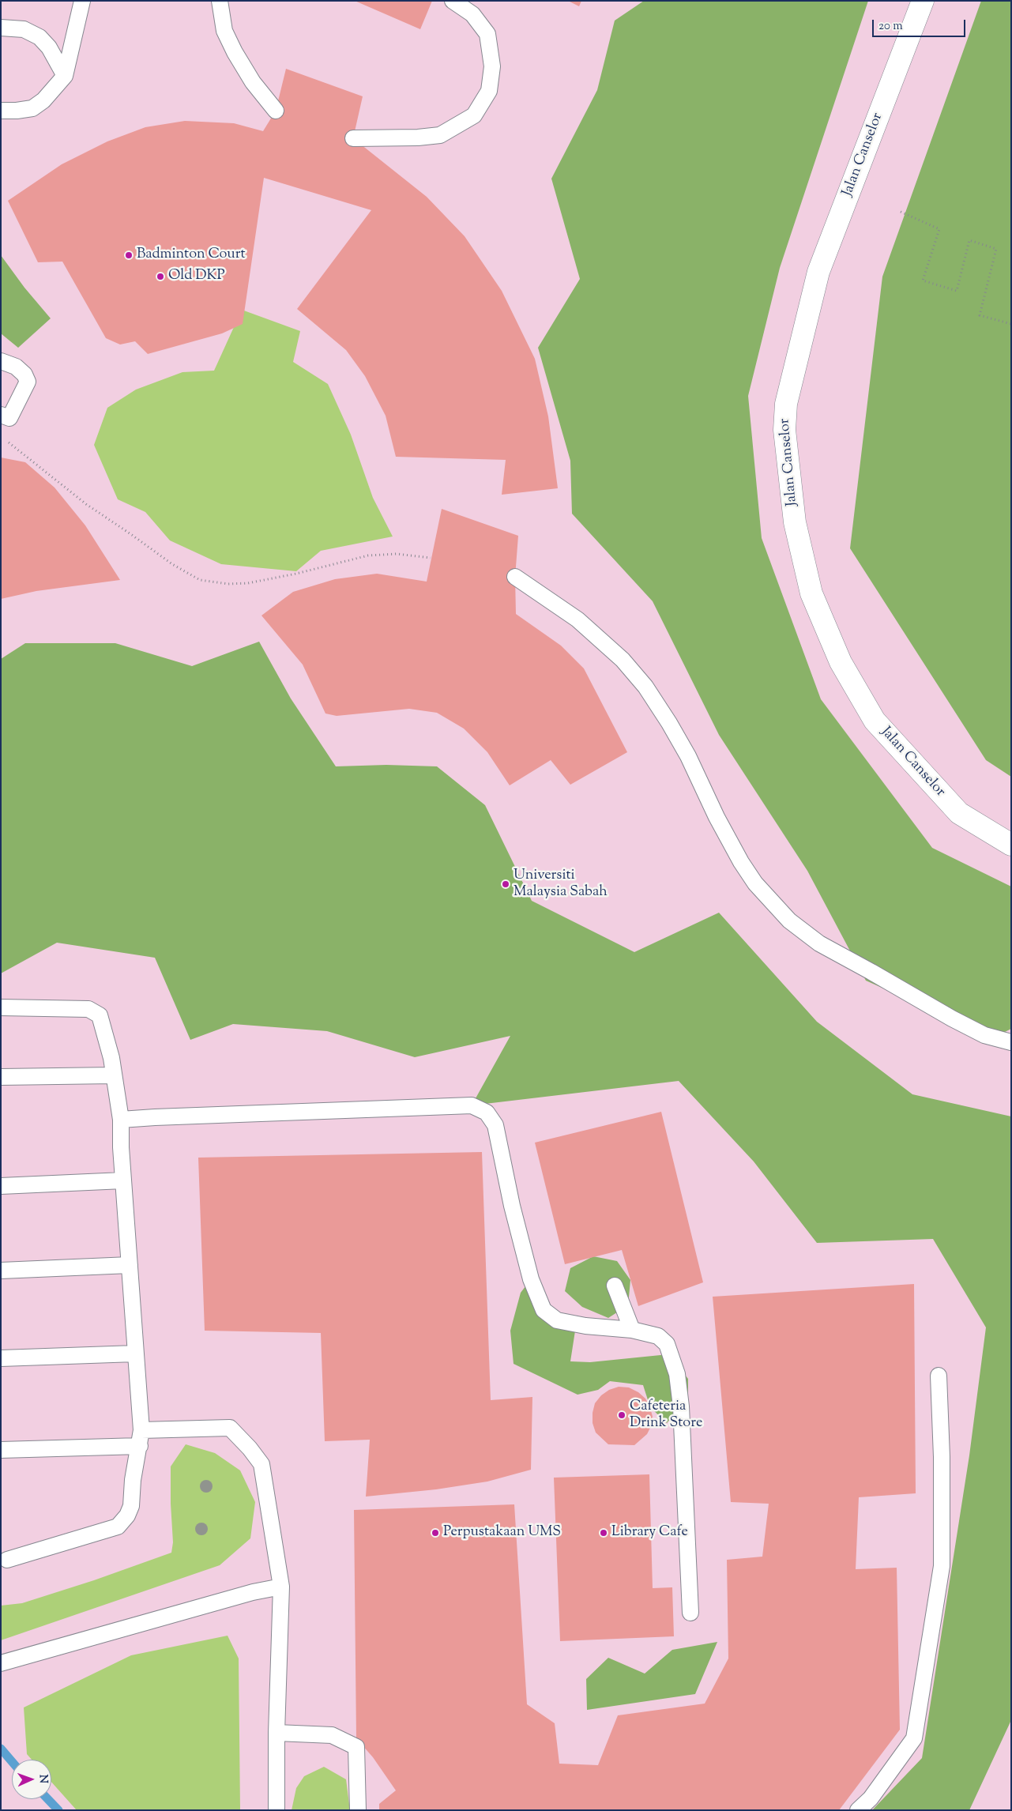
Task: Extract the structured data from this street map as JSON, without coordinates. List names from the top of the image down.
{
  "streets": {
    "street": ["Jalan Canselor"]
  },
  "places": [
    "Badminton Court",
    "Old DKP",
    "Universiti Malaysia Sabah",
    "Cafeteria Drink Store",
    "Perpustakaan UMS",
    "Library Cafe"
  ],
  "scale_bar": "20 m",
  "north": "right"
}
